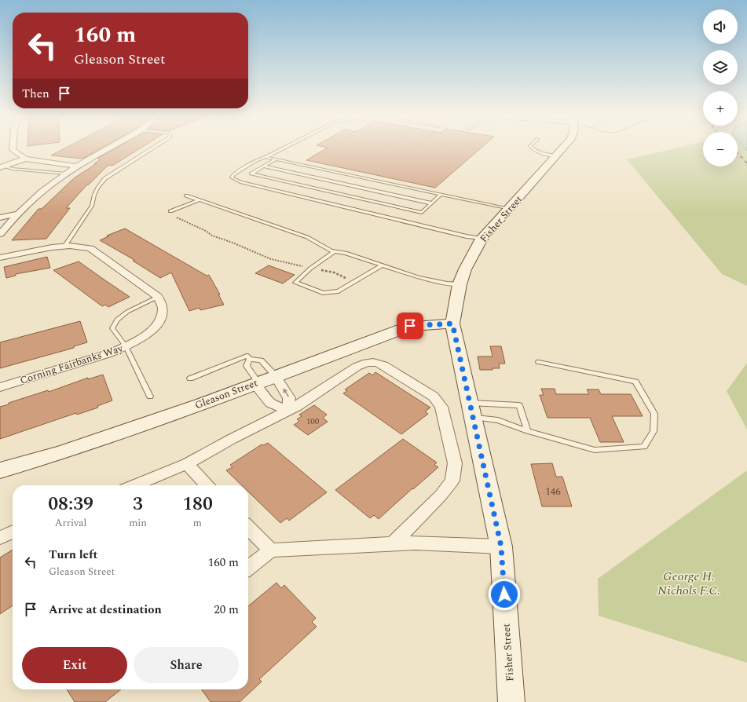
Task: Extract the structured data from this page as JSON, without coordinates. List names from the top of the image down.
{
  "streets": {
    "street": ["Fisher Street", "Corning Fairbanks Way", "Gleason Street"]
  },
  "crossings": [
    ["Fisher Street", "Gleason Street"]
  ],
  "parks": ["George H. Nichols F.C."],
  "house_numbers": ["100", "146"],
  "page": {
    "map_buttons": ["+", "−"],
    "turn": ["160 m", "Gleason Street"],
    "then": "Then",
    "eta": [
      "08:39",
      "Arrival",
      "3",
      "min",
      "180",
      "m"
    ],
    "list": [
      {
        "name": "Turn left",
        "note": "Gleason Street",
        "value": "160 m"
      },
      {
        "name": "Arrive at destination",
        "value": "20 m"
      }
    ],
    "buttons": ["Exit", "Share"]
  }
}
